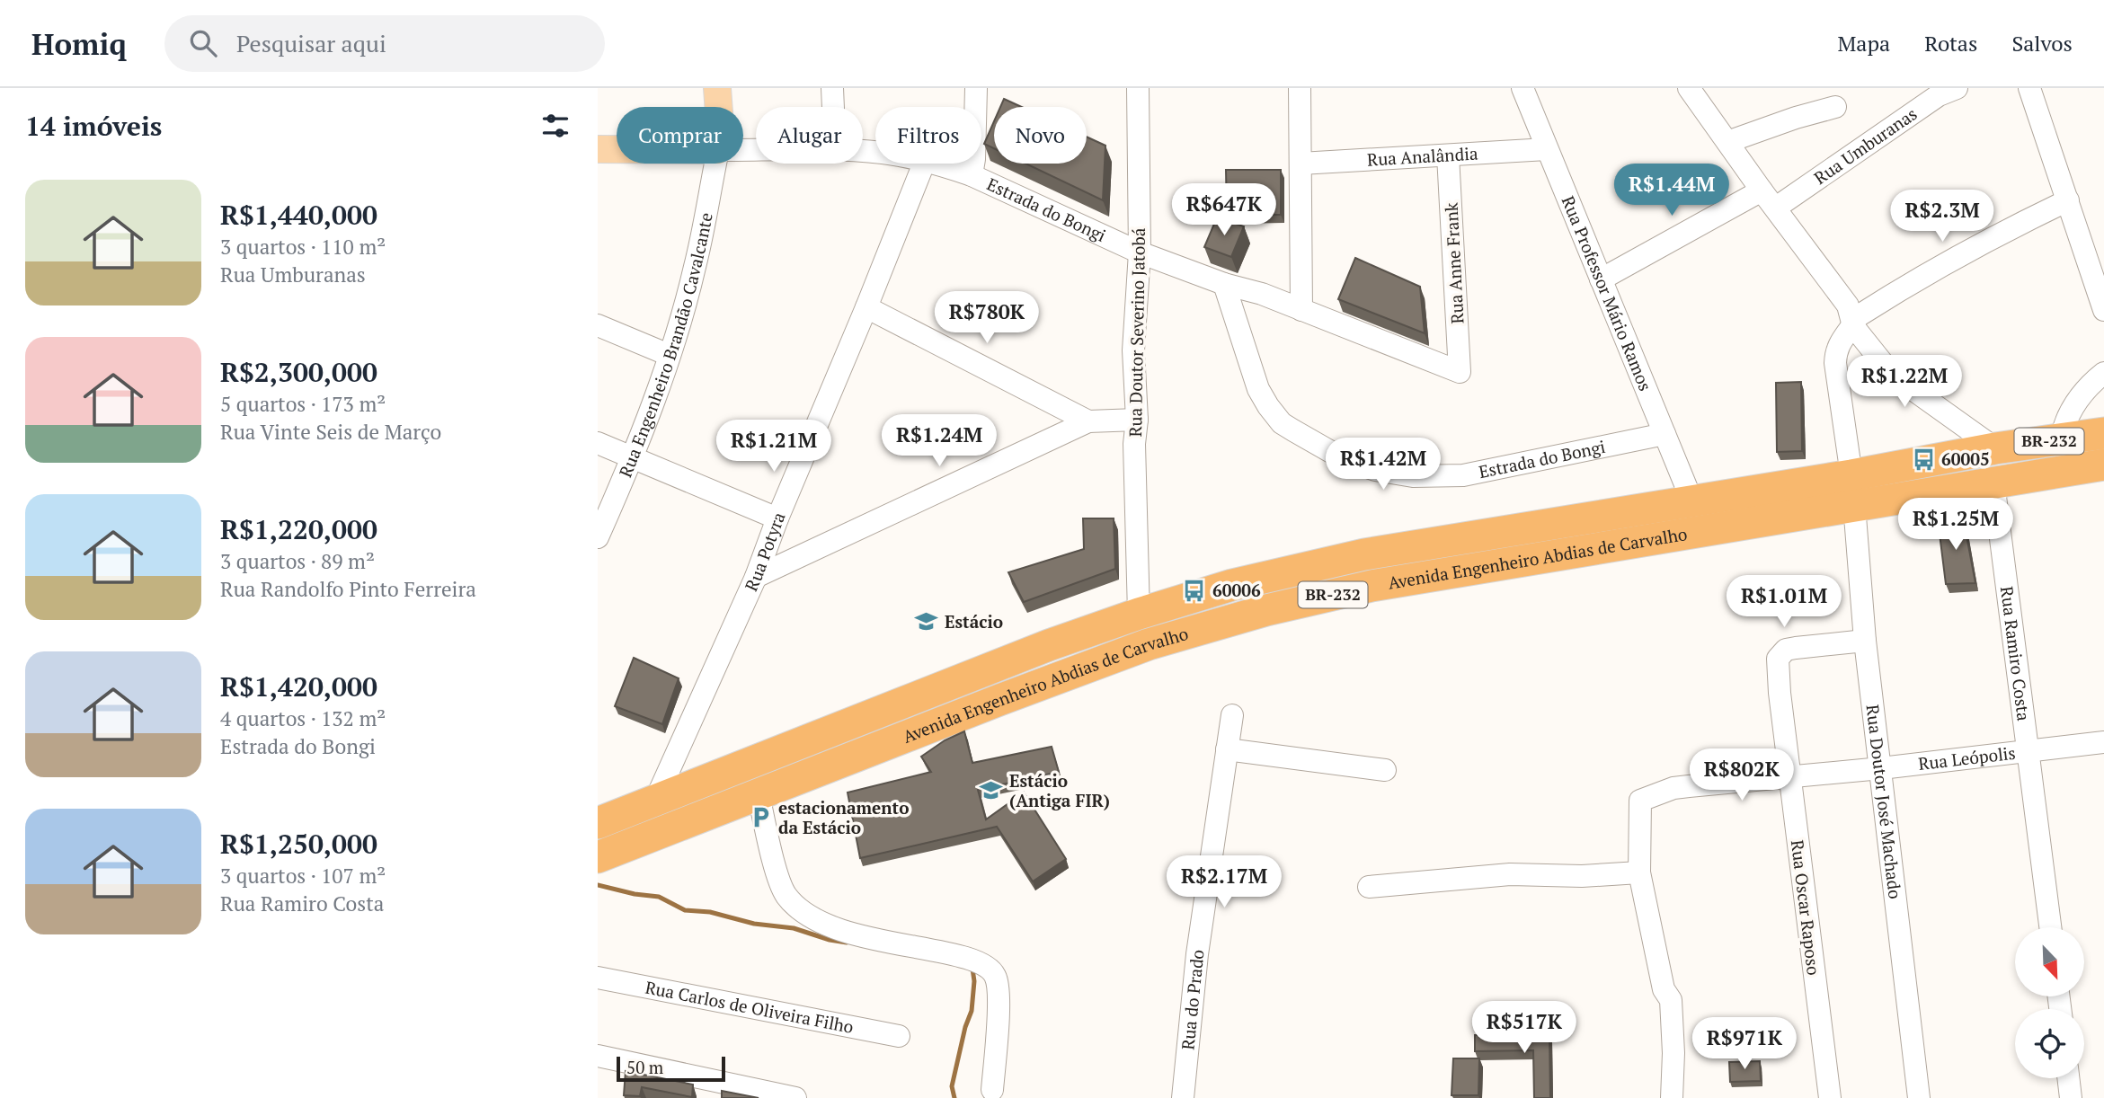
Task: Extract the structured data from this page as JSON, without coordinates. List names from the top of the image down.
{
  "streets": {
    "highway": ["BR-232", "Avenida Engenheiro Abdias de Carvalho"],
    "main road": ["Estrada do Bongi"],
    "street": [
      "Rua Umburanas",
      "Rua Analândia",
      "Rua Anne Frank",
      "Rua Professor Mário Ramos",
      "Rua Doutor Severino Jatobá",
      "Rua Engenheiro Brandão Cavalcante",
      "Rua Potyra",
      "Rua Ramiro Costa",
      "Rua Leópolis",
      "Rua Doutor José Machado",
      "Rua Oscar Raposo",
      "Rua do Prado",
      "Rua Carlos de Oliveira Filho"
    ]
  },
  "crossings": [
    ["Rua Umburanas", "Rua Professor Mário Ramos"],
    ["Rua Analândia", "Rua Anne Frank"],
    ["Rua Analândia", "Rua Professor Mário Ramos"],
    ["Estrada do Bongi", "Rua Anne Frank"],
    ["Estrada do Bongi", "Rua Professor Mário Ramos"],
    ["Estrada do Bongi", "Rua Doutor Severino Jatobá"],
    ["Rua Professor Mário Ramos", "Avenida Engenheiro Abdias de Carvalho"],
    ["Rua Doutor Severino Jatobá", "Avenida Engenheiro Abdias de Carvalho"],
    ["Rua Potyra", "Avenida Engenheiro Abdias de Carvalho"],
    ["Avenida Engenheiro Abdias de Carvalho", "Rua Ramiro Costa"],
    ["Avenida Engenheiro Abdias de Carvalho", "Rua Doutor José Machado"],
    ["Rua Ramiro Costa", "Rua Leópolis"],
    ["Rua Leópolis", "Rua Doutor José Machado"],
    ["Rua Leópolis", "Rua Oscar Raposo"],
    ["Rua Doutor José Machado", "Rua Oscar Raposo"]
  ],
  "places": {
    "bus stop": ["60005", "60006"],
    "school or university": ["Estácio", "Estácio (Antiga FIR)"],
    "parking": ["estacionamento da Estácio"]
  },
  "scale_bar": "50 m",
  "north": "bottom right",
  "page": {
    "header": "Homiq",
    "search": "Pesquisar aqui",
    "nav": ["Mapa", "Rotas", "Salvos"],
    "heading": "14 imóveis",
    "chip": [
      "Comprar",
      "Alugar",
      "Filtros",
      "Novo"
    ],
    "list": [
      {
        "name": "R$1,440,000",
        "note": "3 quartos · 110 m² · Rua Umburanas"
      },
      {
        "name": "R$2,300,000",
        "note": "5 quartos · 173 m² · Rua Vinte Seis de Março"
      },
      {
        "name": "R$1,220,000",
        "note": "3 quartos · 89 m² · Rua Randolfo Pinto Ferreira"
      },
      {
        "name": "R$1,420,000",
        "note": "4 quartos · 132 m² · Estrada do Bongi"
      },
      {
        "name": "R$1,250,000",
        "note": "3 quartos · 107 m² · Rua Ramiro Costa"
      }
    ],
    "price": [
      "R$1.44M",
      "R$647K",
      "R$2.3M",
      "R$780K",
      "R$1.22M",
      "R$1.24M",
      "R$1.21M",
      "R$1.42M",
      "R$1.25M",
      "R$1.01M",
      "R$802K",
      "R$2.17M",
      "R$517K",
      "R$971K"
    ],
    "scale": "50 m"
  }
}
